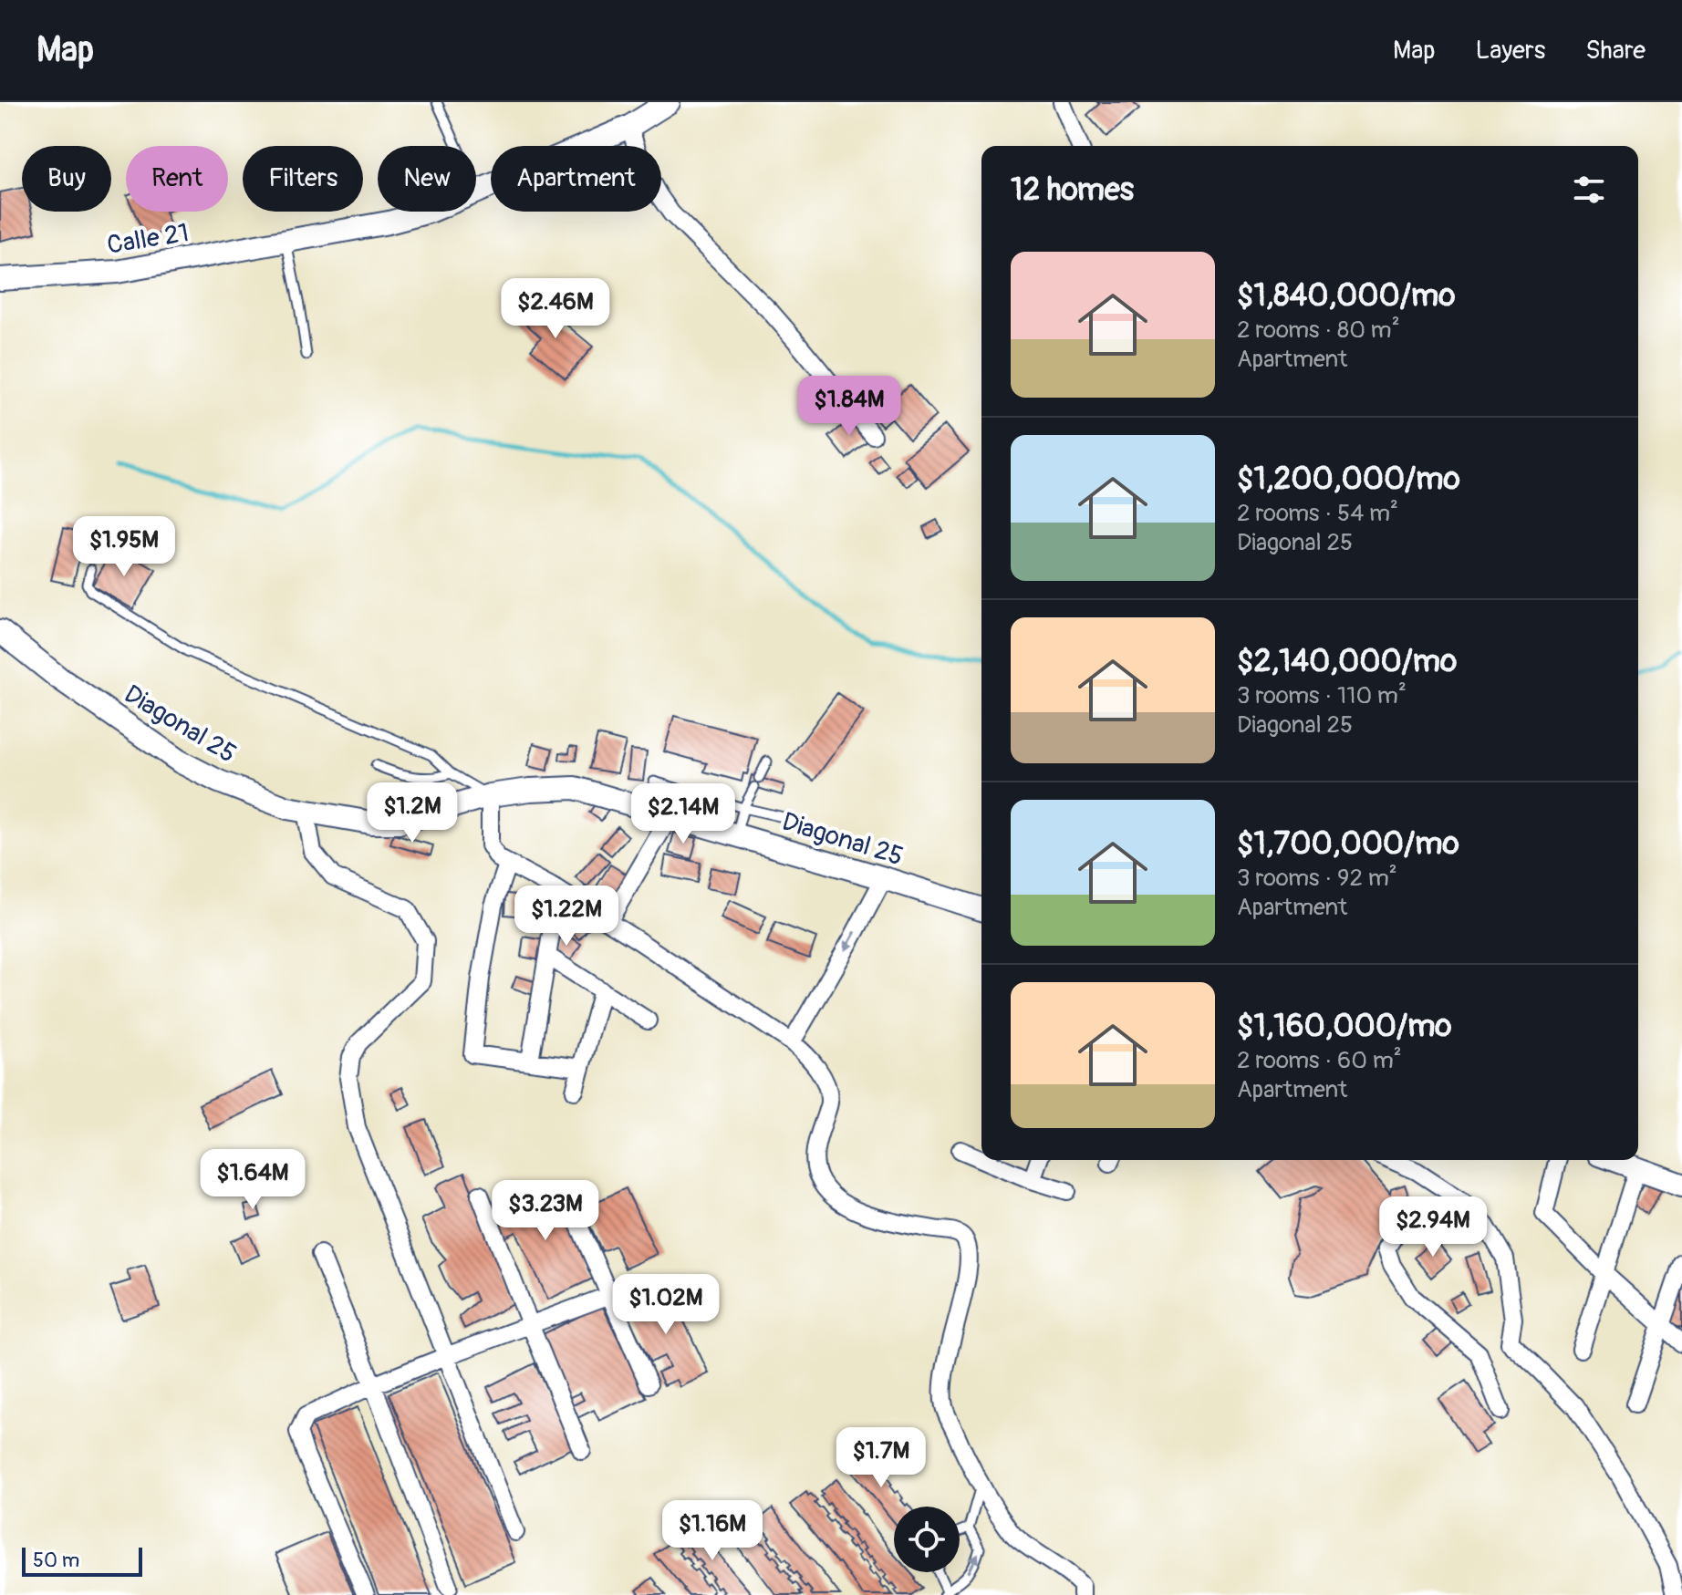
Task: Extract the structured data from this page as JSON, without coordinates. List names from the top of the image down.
{
  "streets": {
    "street": ["Calle 21", "Diagonal 25"]
  },
  "scale_bar": "50 m",
  "page": {
    "header": "Map",
    "nav": ["Map", "Layers", "Share"],
    "chip": [
      "Buy",
      "Rent",
      "Filters",
      "New",
      "Apartment"
    ],
    "heading": "12 homes",
    "list": [
      {
        "name": "$1,840,000/mo",
        "note": "2 rooms · 80 m² · Apartment"
      },
      {
        "name": "$1,200,000/mo",
        "note": "2 rooms · 54 m² · Diagonal 25"
      },
      {
        "name": "$2,140,000/mo",
        "note": "3 rooms · 110 m² · Diagonal 25"
      },
      {
        "name": "$1,700,000/mo",
        "note": "3 rooms · 92 m² · Apartment"
      },
      {
        "name": "$1,160,000/mo",
        "note": "2 rooms · 60 m² · Apartment"
      }
    ],
    "price": [
      "$2.46M",
      "$1.84M",
      "$1.95M",
      "$1.2M",
      "$2.14M",
      "$1.22M",
      "$1.64M",
      "$3.23M",
      "$2.94M",
      "$1.02M",
      "$1.7M",
      "$1.16M"
    ],
    "scale": "50 m"
  }
}
